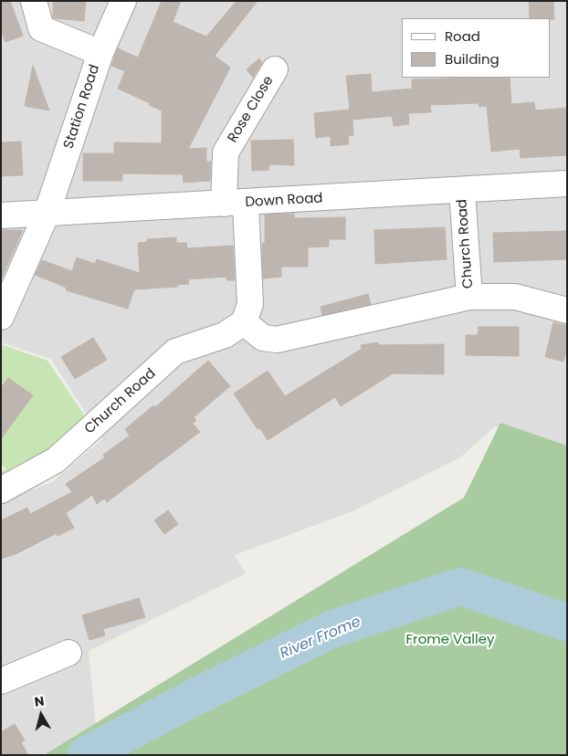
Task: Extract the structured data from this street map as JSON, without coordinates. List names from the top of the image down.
{
  "streets": {
    "street": [
      "Station Road",
      "Rose Close",
      "Down Road",
      "Church Road"
    ]
  },
  "crossings": [
    ["Station Road", "Down Road"],
    ["Rose Close", "Down Road"],
    ["Down Road", "Church Road"]
  ],
  "water": ["River Frome"],
  "parks": ["Frome Valley"],
  "legend": ["Road", "Building"],
  "north": "top"
}
